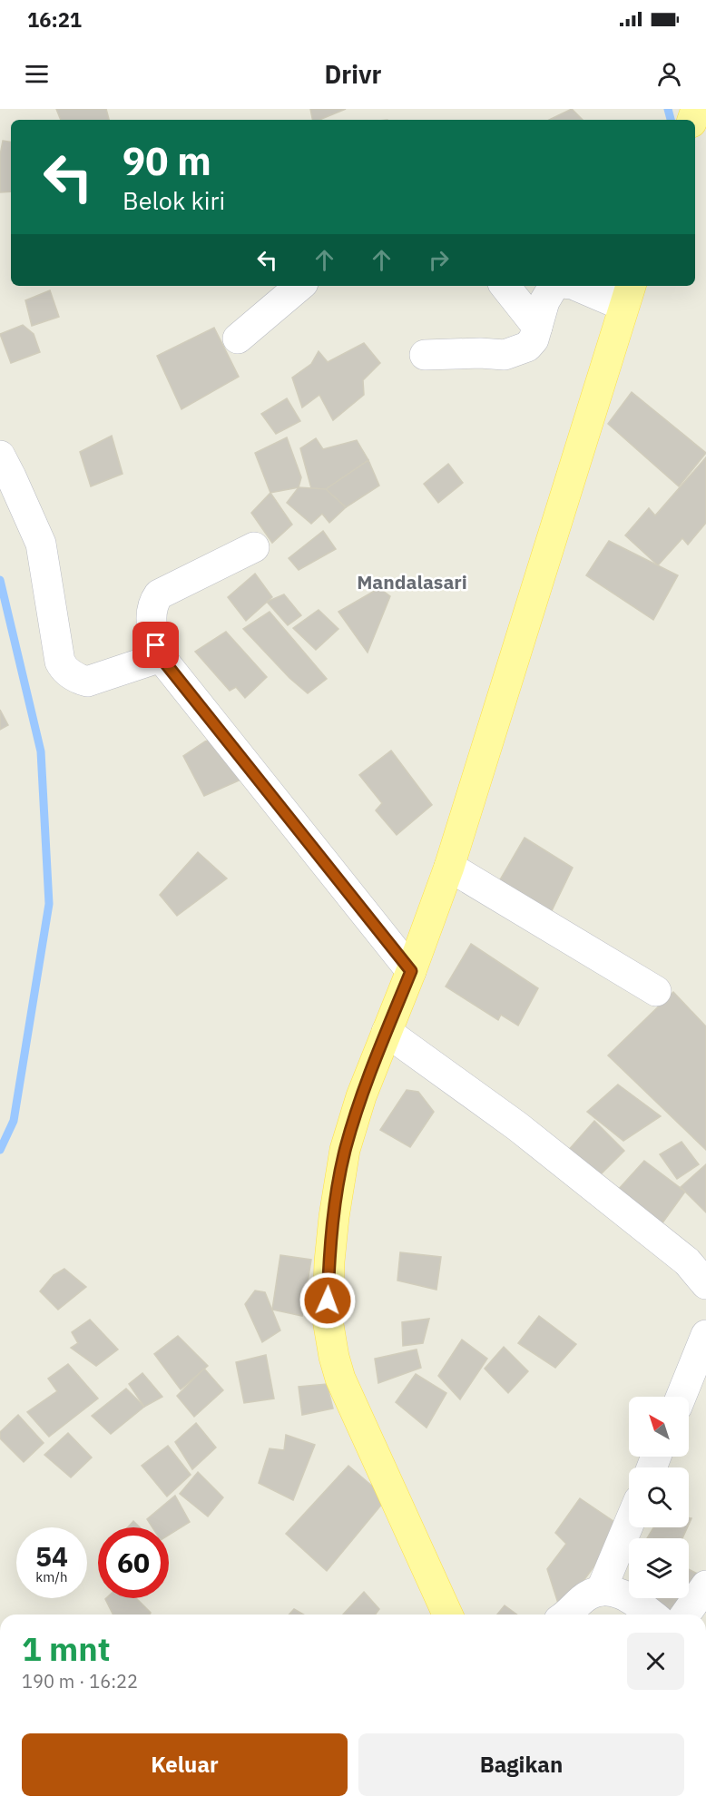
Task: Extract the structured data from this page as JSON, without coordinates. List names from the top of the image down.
{
  "districts": ["Mandalasari"],
  "north": "top left",
  "page": {
    "status": "16:21",
    "header": "Drivr",
    "turn": ["90 m", "Belok kiri"],
    "speed": "54 km/h",
    "limit": "60",
    "heading": ["1 mnt", "190 m · 16:22"],
    "buttons": ["Keluar", "Bagikan"]
  }
}
